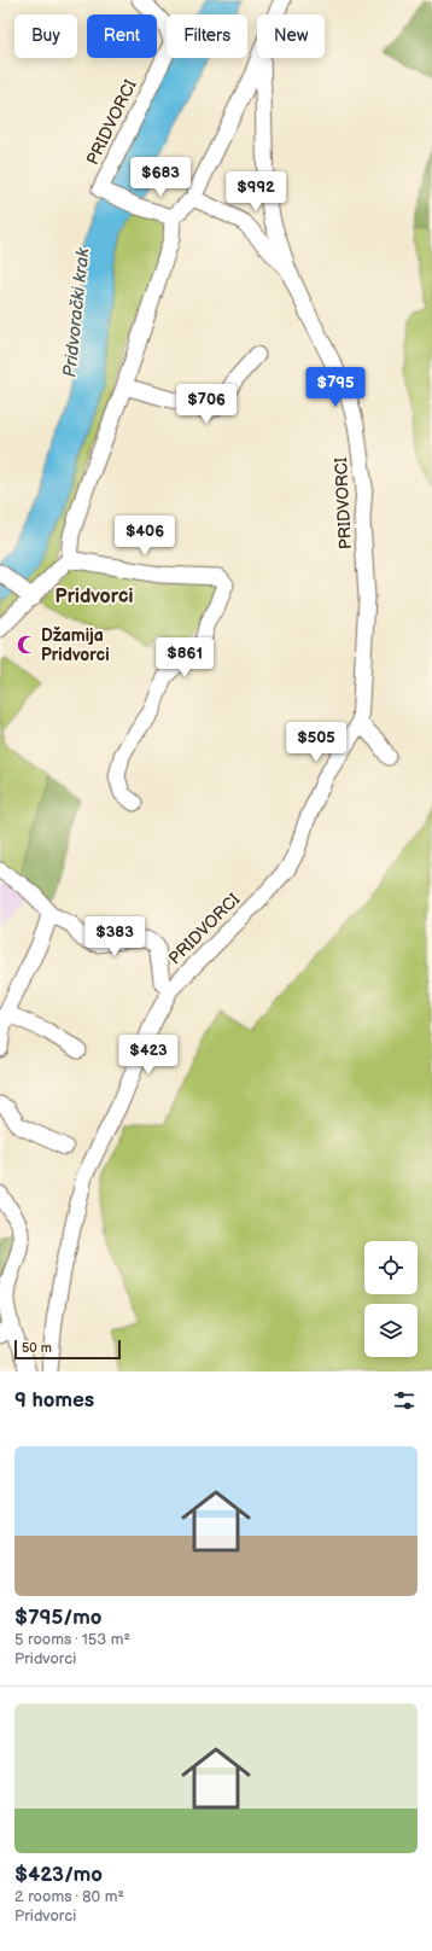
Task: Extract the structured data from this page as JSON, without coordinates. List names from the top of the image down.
{
  "streets": {
    "street": ["PRIDVORCI"]
  },
  "districts": ["Pridvorci"],
  "water": ["Pridvorački krak"],
  "places": {
    "mosque": ["Džamija Pridvorci"]
  },
  "scale_bar": "50 m",
  "page": {
    "chip": [
      "Buy",
      "Rent",
      "Filters",
      "New"
    ],
    "price": [
      "$683",
      "$992",
      "$795",
      "$706",
      "$406",
      "$861",
      "$505",
      "$383",
      "$423"
    ],
    "scale": "50 m",
    "heading": "9 homes",
    "list": [
      {
        "name": "$795/mo",
        "note": "5 rooms · 153 m² · Pridvorci"
      },
      {
        "name": "$423/mo",
        "note": "2 rooms · 80 m² · Pridvorci"
      }
    ]
  }
}
